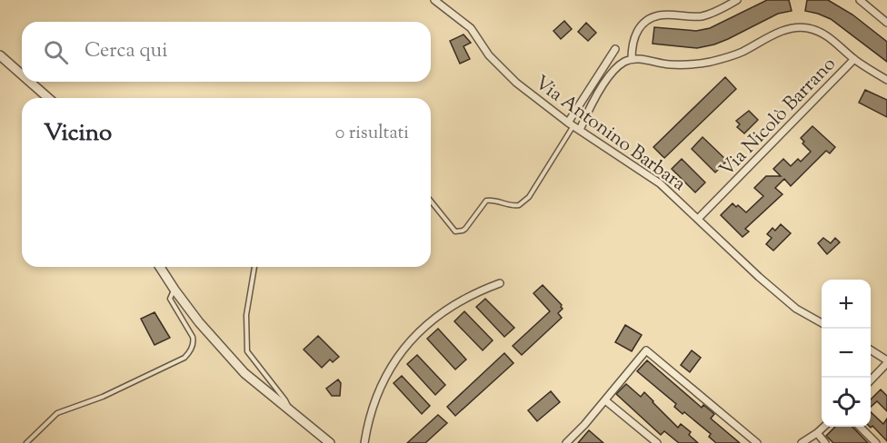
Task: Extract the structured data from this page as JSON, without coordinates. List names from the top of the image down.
{
  "streets": {
    "street": ["Via Nicolò Barrano", "Via Antonino Barbara"]
  },
  "crossings": [
    ["Via Nicolò Barrano", "Via Antonino Barbara"]
  ],
  "page": {
    "search": "Cerca qui",
    "heading": ["Vicino", "0 risultati"],
    "map_buttons": ["+", "−"]
  }
}
